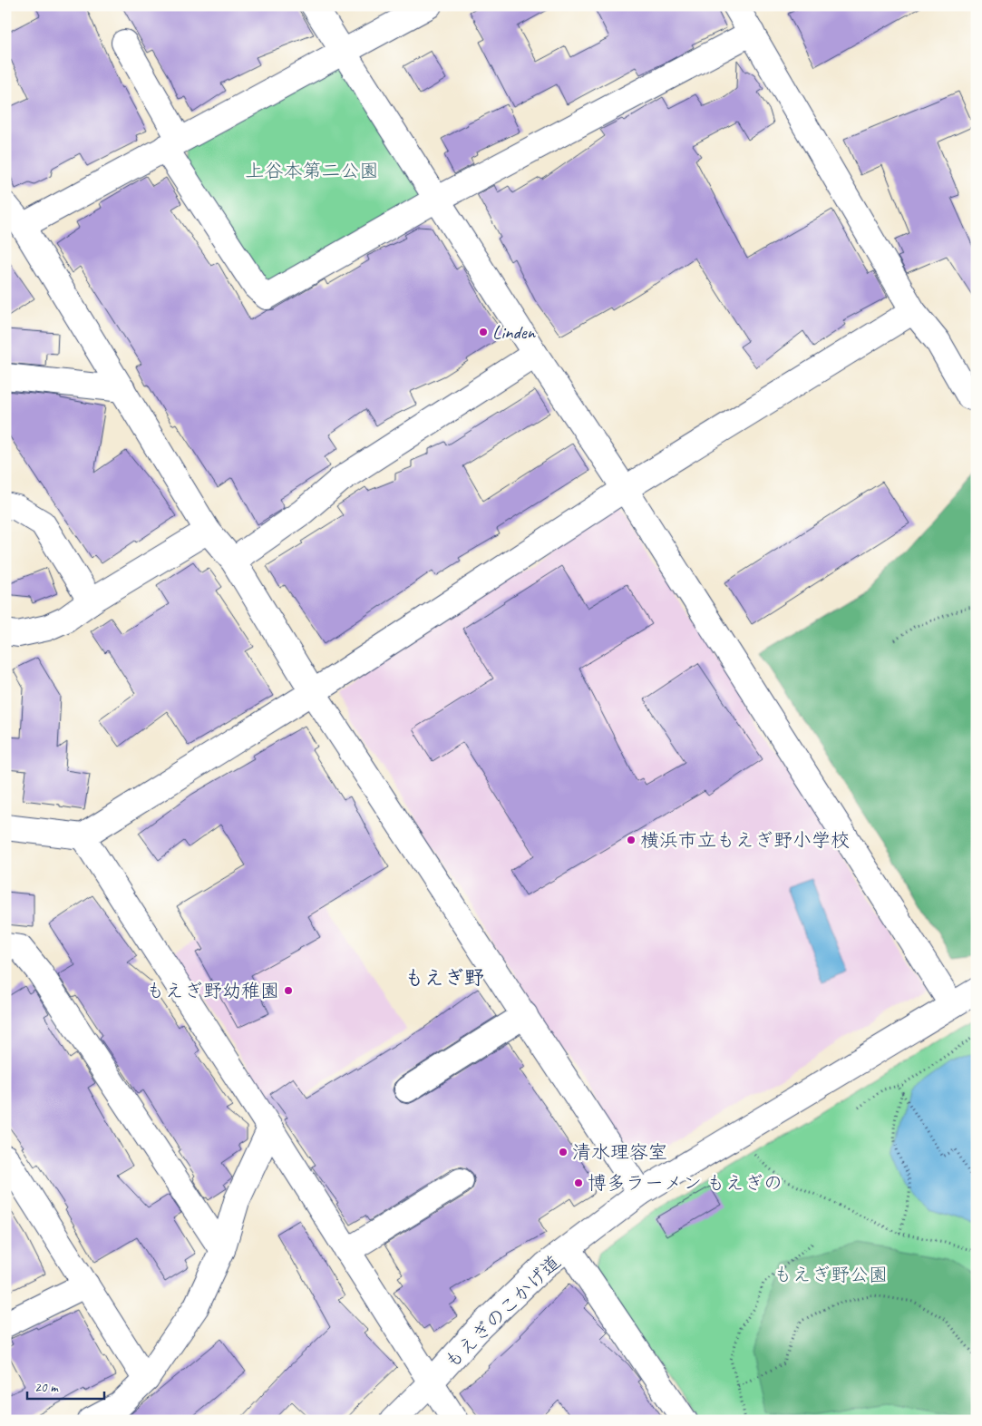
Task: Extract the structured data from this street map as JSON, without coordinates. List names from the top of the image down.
{
  "streets": {
    "street": ["もえぎのこかげ道"]
  },
  "districts": ["もえぎ野"],
  "parks": ["上谷本第二公園", "もえぎ野公園"],
  "places": [
    "Linden",
    "横浜市立もえぎ野小学校",
    "もえぎ野幼稚園",
    "清水理容室",
    "博多ラーメン もえぎの"
  ],
  "scale_bar": "20 m"
}
